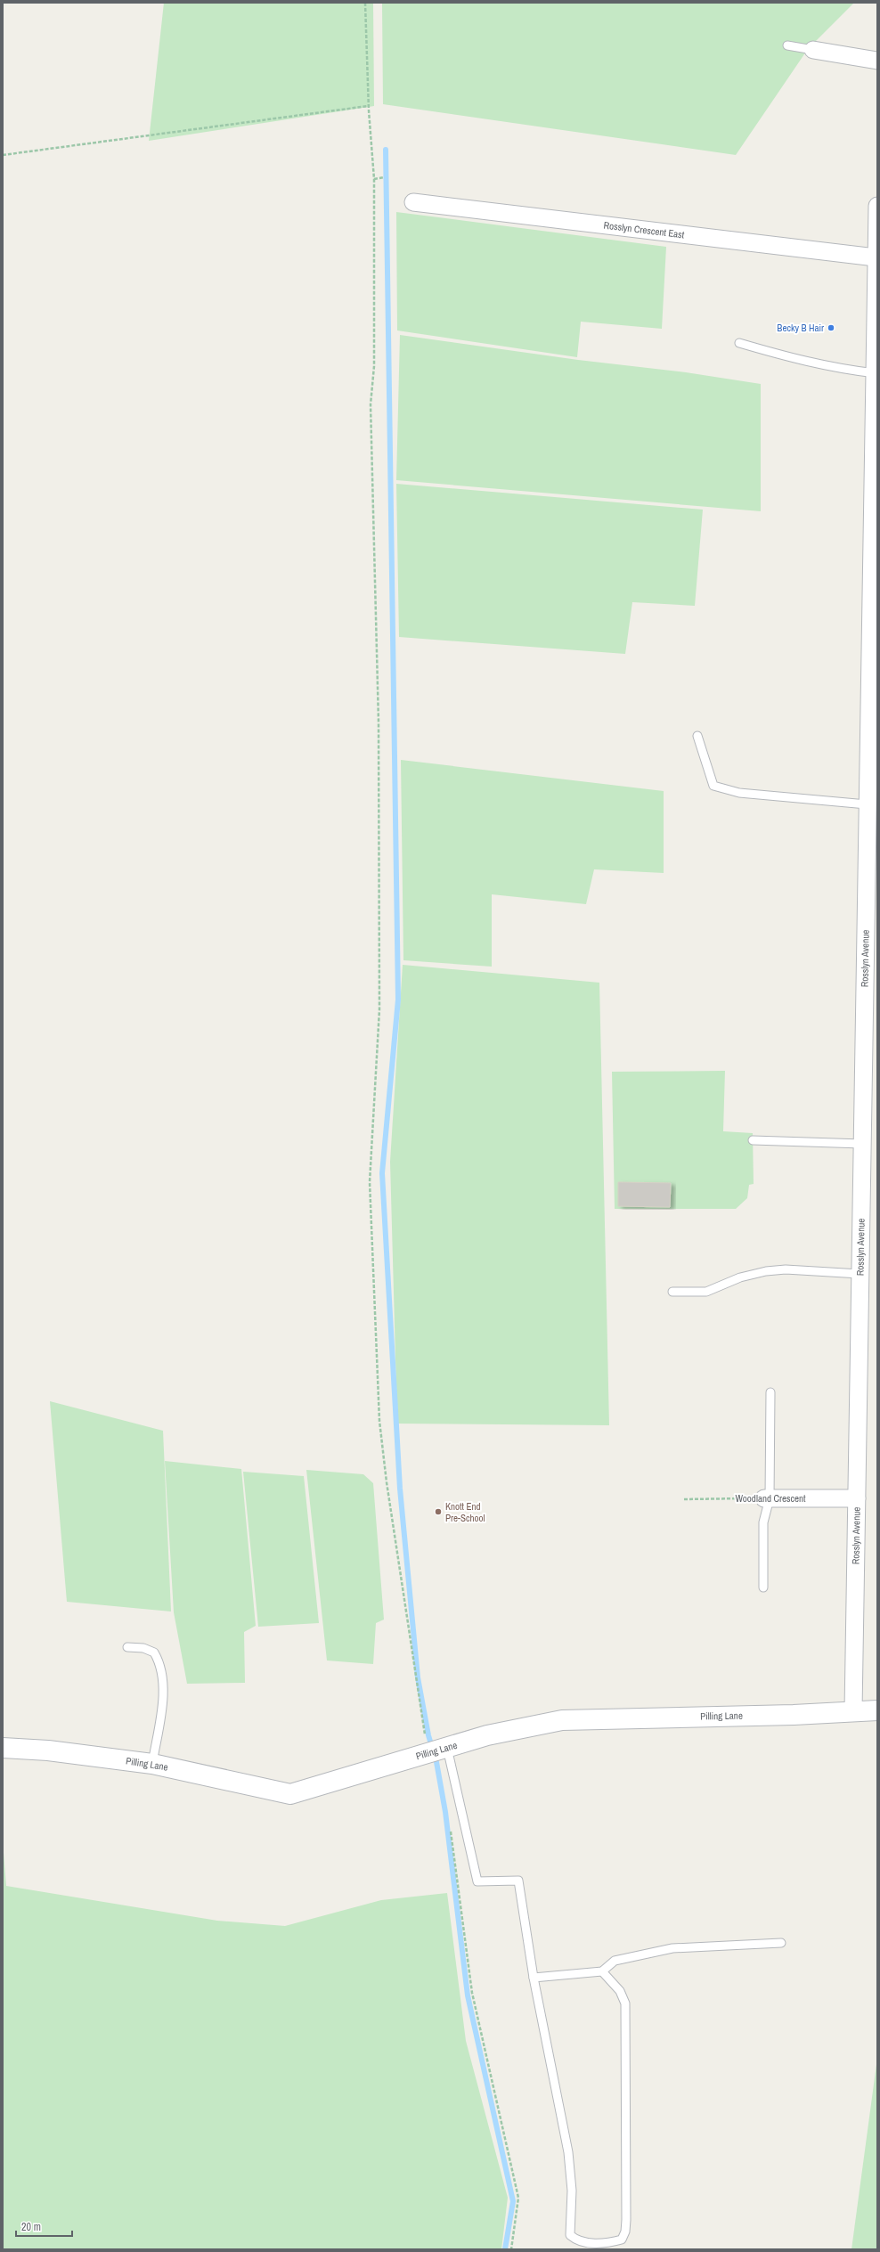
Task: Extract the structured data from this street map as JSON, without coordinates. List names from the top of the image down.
{
  "streets": {
    "street": [
      "Rosslyn Crescent East",
      "Rosslyn Avenue",
      "Woodland Crescent",
      "Pilling Lane"
    ]
  },
  "crossings": [
    ["Rosslyn Crescent East", "Rosslyn Avenue"],
    ["Rosslyn Avenue", "Woodland Crescent"],
    ["Rosslyn Avenue", "Pilling Lane"]
  ],
  "places": ["Becky B Hair", "Knott End Pre-School"],
  "scale_bar": "20 m"
}
